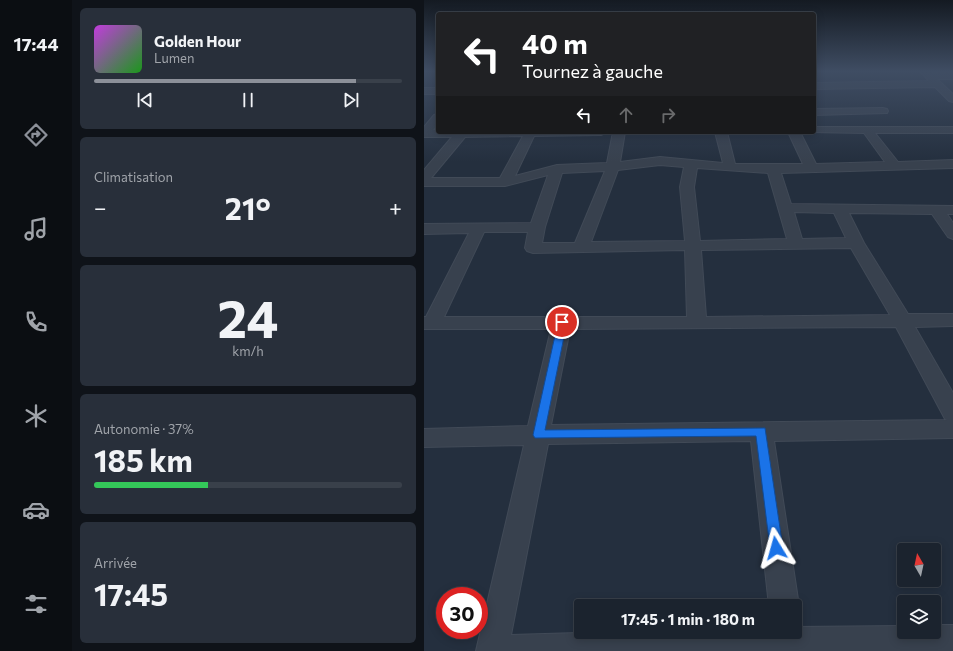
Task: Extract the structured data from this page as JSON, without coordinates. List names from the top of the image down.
{
  "north": "top",
  "page": {
    "tabs": "17:44",
    "turn": ["40 m", "Tournez à gauche"],
    "song": ["Golden Hour", "Lumen"],
    "tile": [
      "Climatisation",
      ["24", "km/h"],
      ["Autonomie · 37%", "185 km"],
      ["Arrivée", "17:45"]
    ],
    "heat": ["−", "21°", "+"],
    "limit": "30",
    "trip": "17:45 · 1 min · 180 m"
  }
}
